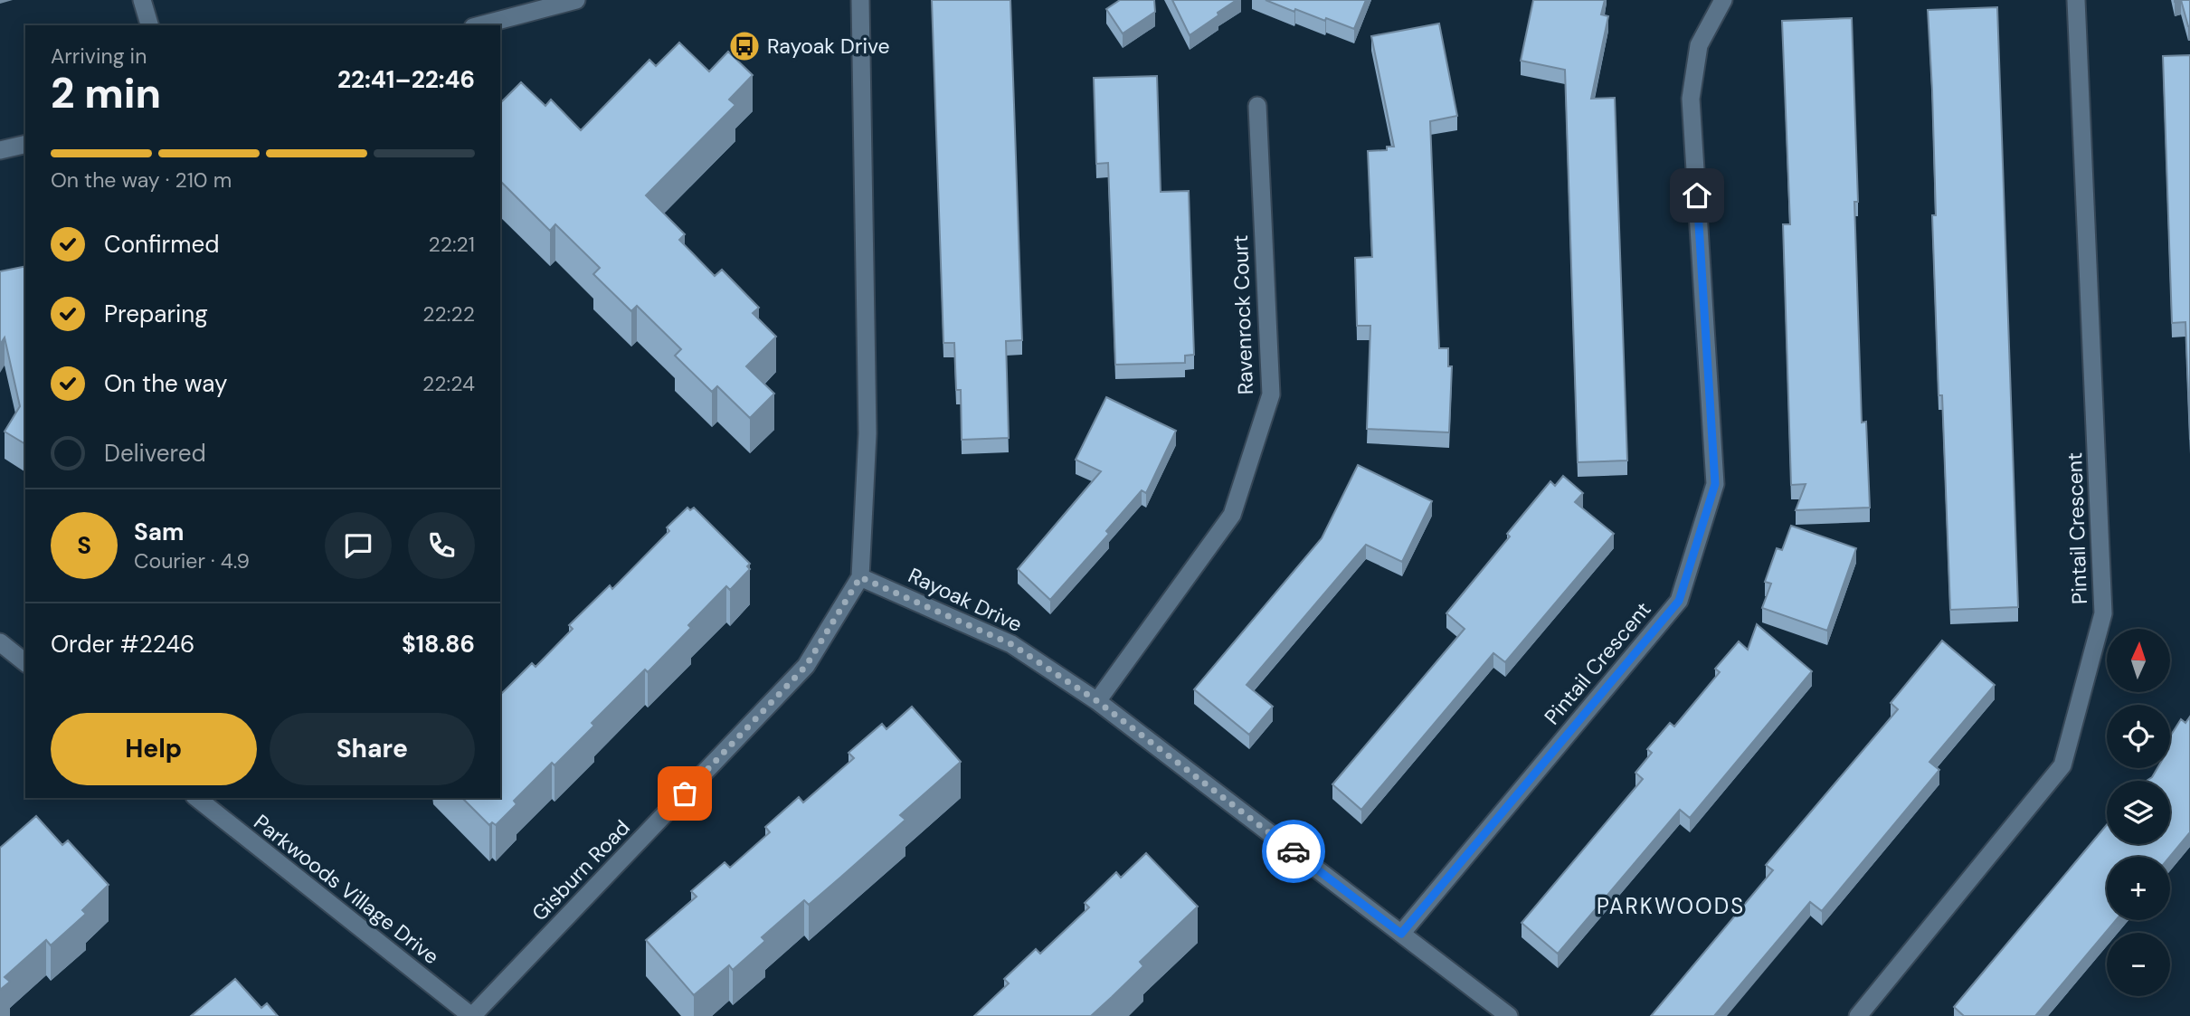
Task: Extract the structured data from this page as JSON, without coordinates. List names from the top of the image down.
{
  "streets": {
    "street": [
      "Ravenrock Court",
      "Pintail Crescent",
      "Rayoak Drive",
      "Gisburn Road",
      "Parkwoods Village Drive"
    ]
  },
  "crossings": [
    ["Ravenrock Court", "Rayoak Drive"],
    ["Pintail Crescent", "Rayoak Drive"],
    ["Rayoak Drive", "Gisburn Road"],
    ["Gisburn Road", "Parkwoods Village Drive"]
  ],
  "districts": ["PARKWOODS"],
  "places": {
    "bus stop": ["Rayoak Drive"]
  },
  "north": "top",
  "page": {
    "heading": ["2 min", "Arriving in", "22:41–22:46"],
    "panel": [
      "Sam",
      "Courier · 4.9",
      "Order #2246",
      "$18.86"
    ],
    "bar": "On the way · 210 m",
    "list": [
      ["Confirmed", "22:21"],
      ["Preparing", "22:22"],
      ["On the way", "22:24"],
      "Delivered"
    ],
    "round": "S",
    "map_buttons": ["+", "−"],
    "buttons": ["Help", "Share"]
  }
}
